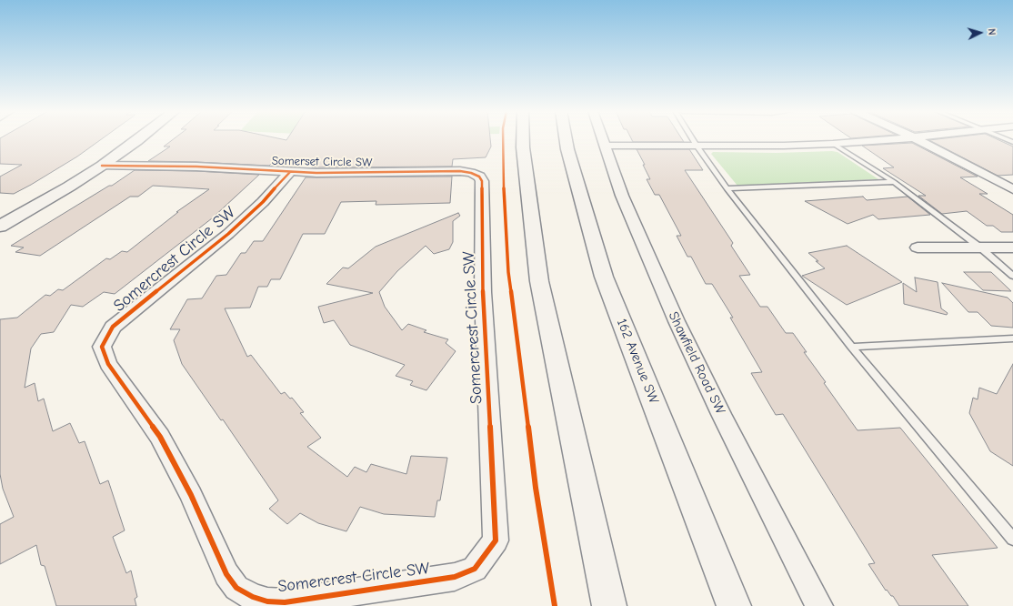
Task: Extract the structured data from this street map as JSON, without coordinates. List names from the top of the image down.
{
  "streets": {
    "main road": ["162 Avenue SW"],
    "street": ["Somerset Circle SW", "Somercrest Circle SW", "Shawfield Road SW"]
  },
  "crossings": [
    ["Somerset Circle SW", "Somercrest Circle SW"]
  ],
  "north": "right"
}
